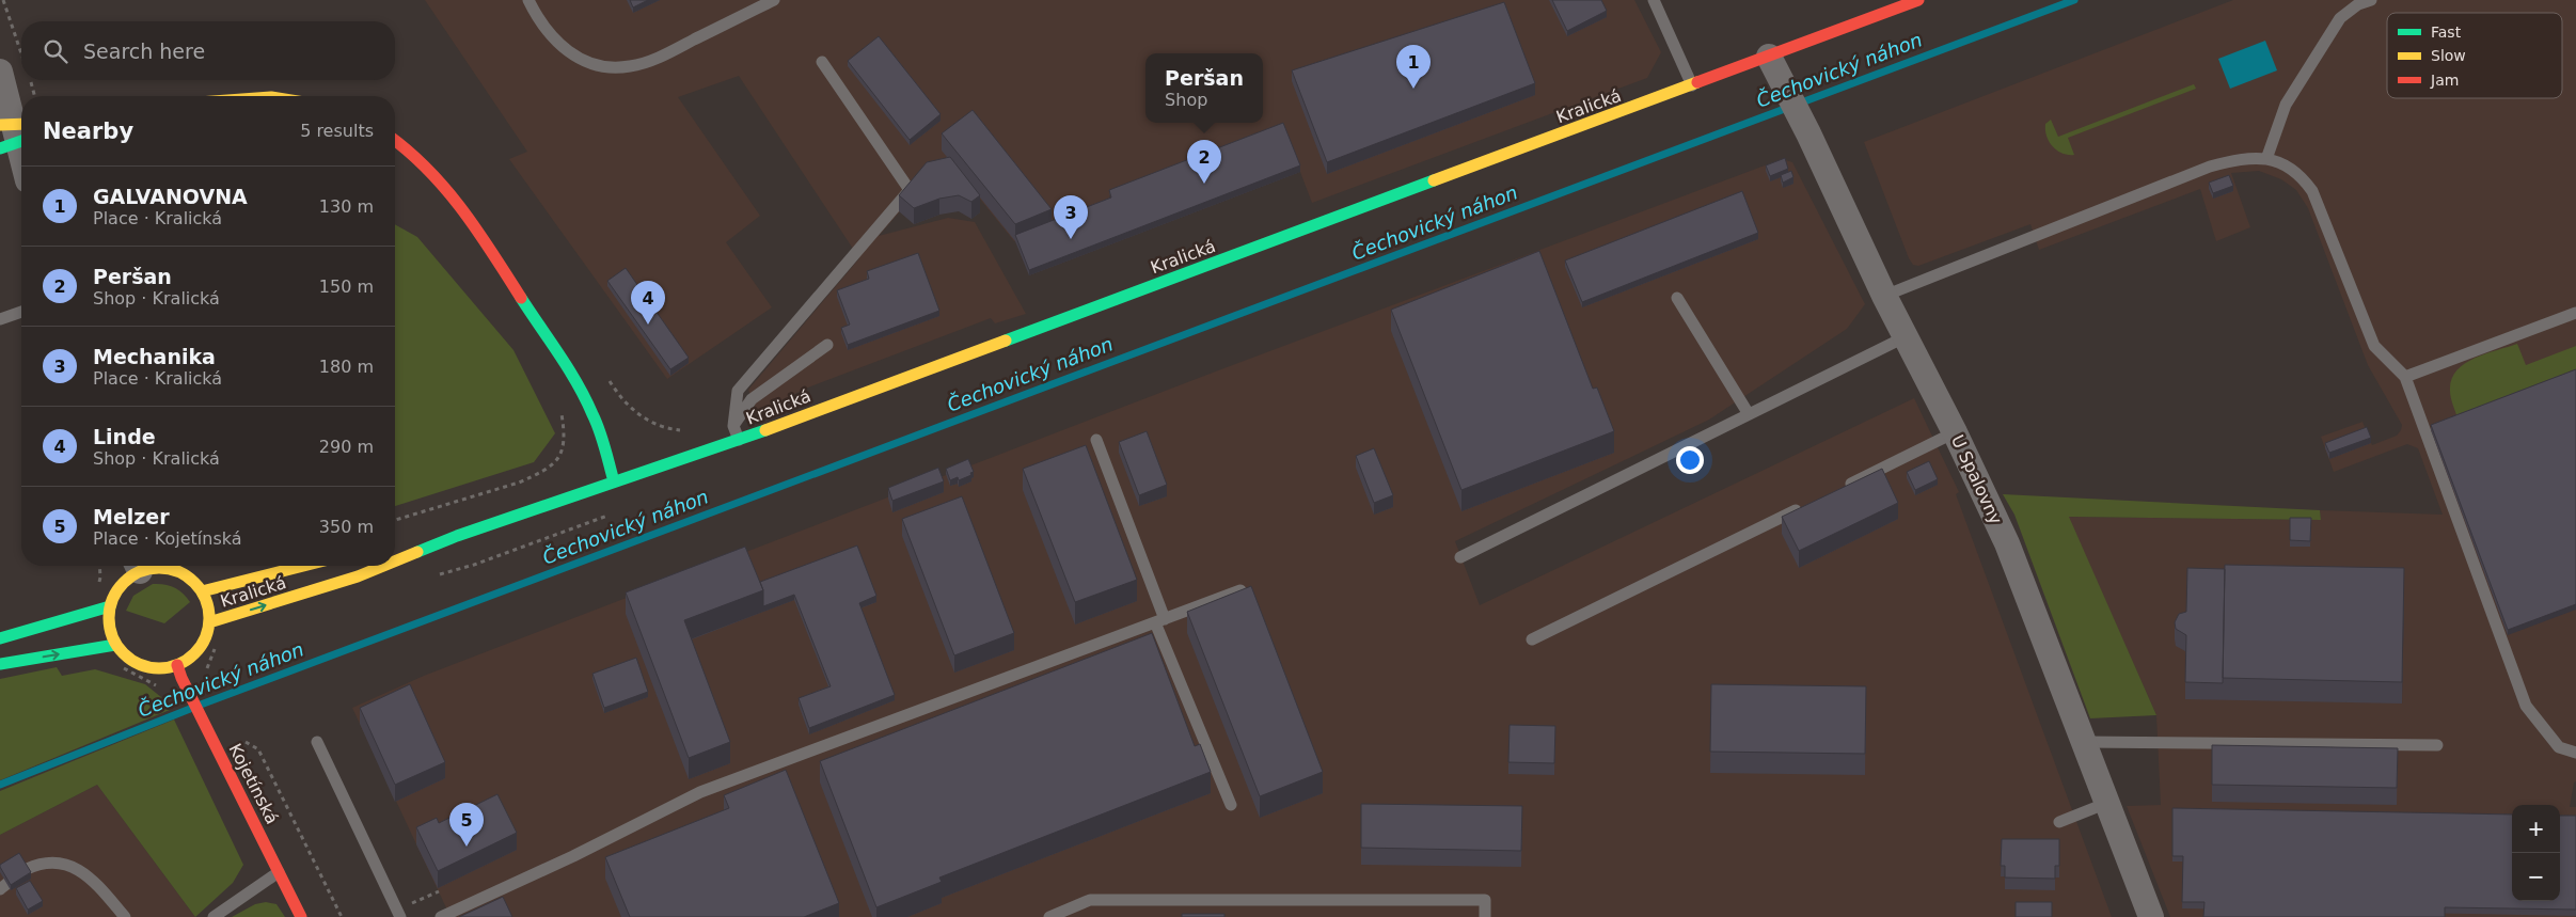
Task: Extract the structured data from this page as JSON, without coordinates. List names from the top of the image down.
{
  "streets": {
    "main road": ["Kralická", "Kojetínská"],
    "street": ["U Spalovny"]
  },
  "crossings": [
    ["Kralická", "U Spalovny"],
    ["Kralická", "Kojetínská"]
  ],
  "water": ["Čechovický náhon"],
  "legend": ["Fast", "Slow", "Jam"],
  "page": {
    "search": "Search here",
    "pins": [
      "1",
      "2",
      "3",
      "4",
      "5"
    ],
    "popup": ["Peršan", "Shop"],
    "heading": ["Nearby", "5 results"],
    "list": [
      {
        "mark": "1",
        "name": "GALVANOVNA",
        "note": "Place · Kralická",
        "value": "130 m"
      },
      {
        "mark": "2",
        "name": "Peršan",
        "note": "Shop · Kralická",
        "value": "150 m"
      },
      {
        "mark": "3",
        "name": "Mechanika",
        "note": "Place · Kralická",
        "value": "180 m"
      },
      {
        "mark": "4",
        "name": "Linde",
        "note": "Shop · Kralická",
        "value": "290 m"
      },
      {
        "mark": "5",
        "name": "Melzer",
        "note": "Place · Kojetínská",
        "value": "350 m"
      }
    ],
    "map_buttons": ["+", "−"]
  }
}
